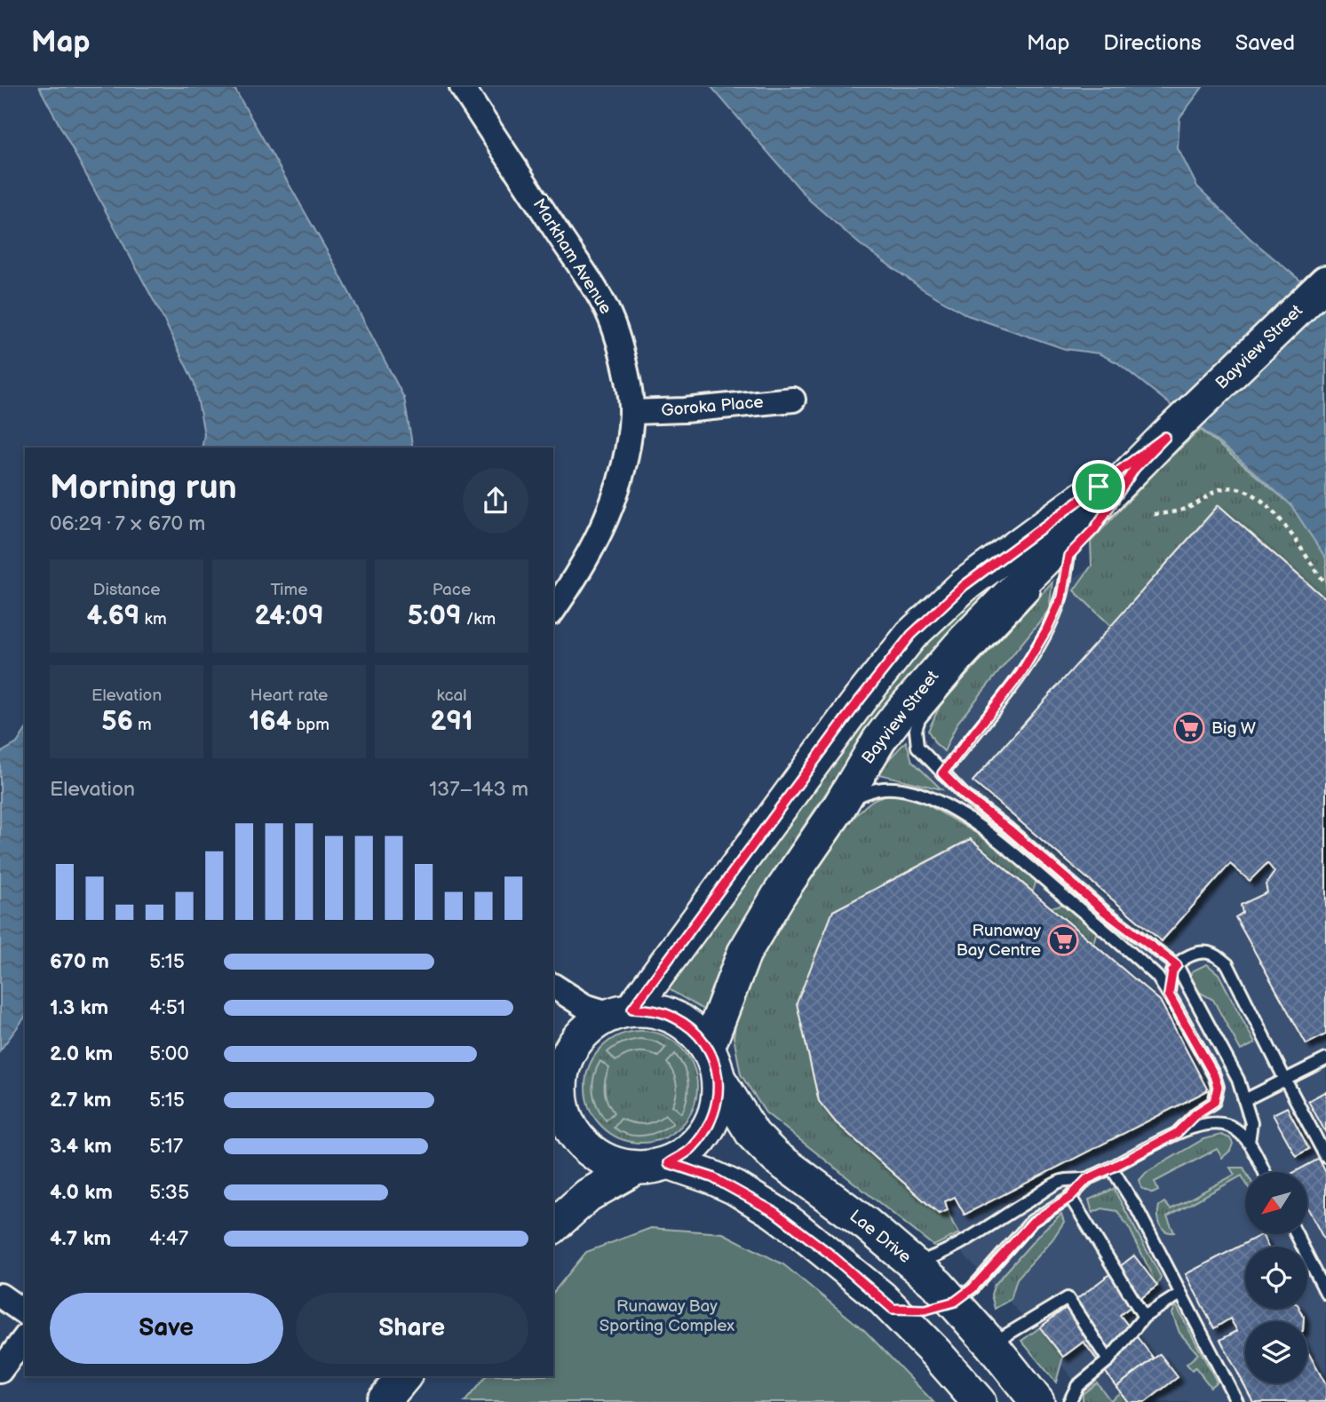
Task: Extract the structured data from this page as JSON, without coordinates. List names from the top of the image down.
{
  "streets": {
    "main road": ["Bayview Street", "Lae Drive"],
    "street": ["Markham Avenue", "Goroka Place"]
  },
  "crossings": [
    ["Markham Avenue", "Goroka Place"],
    ["Bayview Street", "Lae Drive"]
  ],
  "parks": ["Runaway Bay Sporting Complex"],
  "places": {
    "supermarket": ["Big W", "Runaway Bay Centre"]
  },
  "north": "bottom left",
  "page": {
    "header": "Map",
    "nav": ["Map", "Directions", "Saved"],
    "heading": ["Morning run", "06:29 · 7 × 670 m"],
    "stats": [
      ["Distance", "4.69 km"],
      ["Time", "24:09"],
      ["Pace", "5:09 /km"],
      ["Elevation", "56 m"],
      ["Heart rate", "164 bpm"],
      ["kcal", "291"]
    ],
    "chart": ["Elevation", "137–143 m"],
    "list": [
      {
        "name": "670 m",
        "note": "5:15"
      },
      {
        "name": "1.3 km",
        "note": "4:51"
      },
      {
        "name": "2.0 km",
        "note": "5:00"
      },
      {
        "name": "2.7 km",
        "note": "5:15"
      },
      {
        "name": "3.4 km",
        "note": "5:17"
      },
      {
        "name": "4.0 km",
        "note": "5:35"
      },
      {
        "name": "4.7 km",
        "note": "4:47"
      }
    ],
    "buttons": ["Save", "Share"]
  }
}
